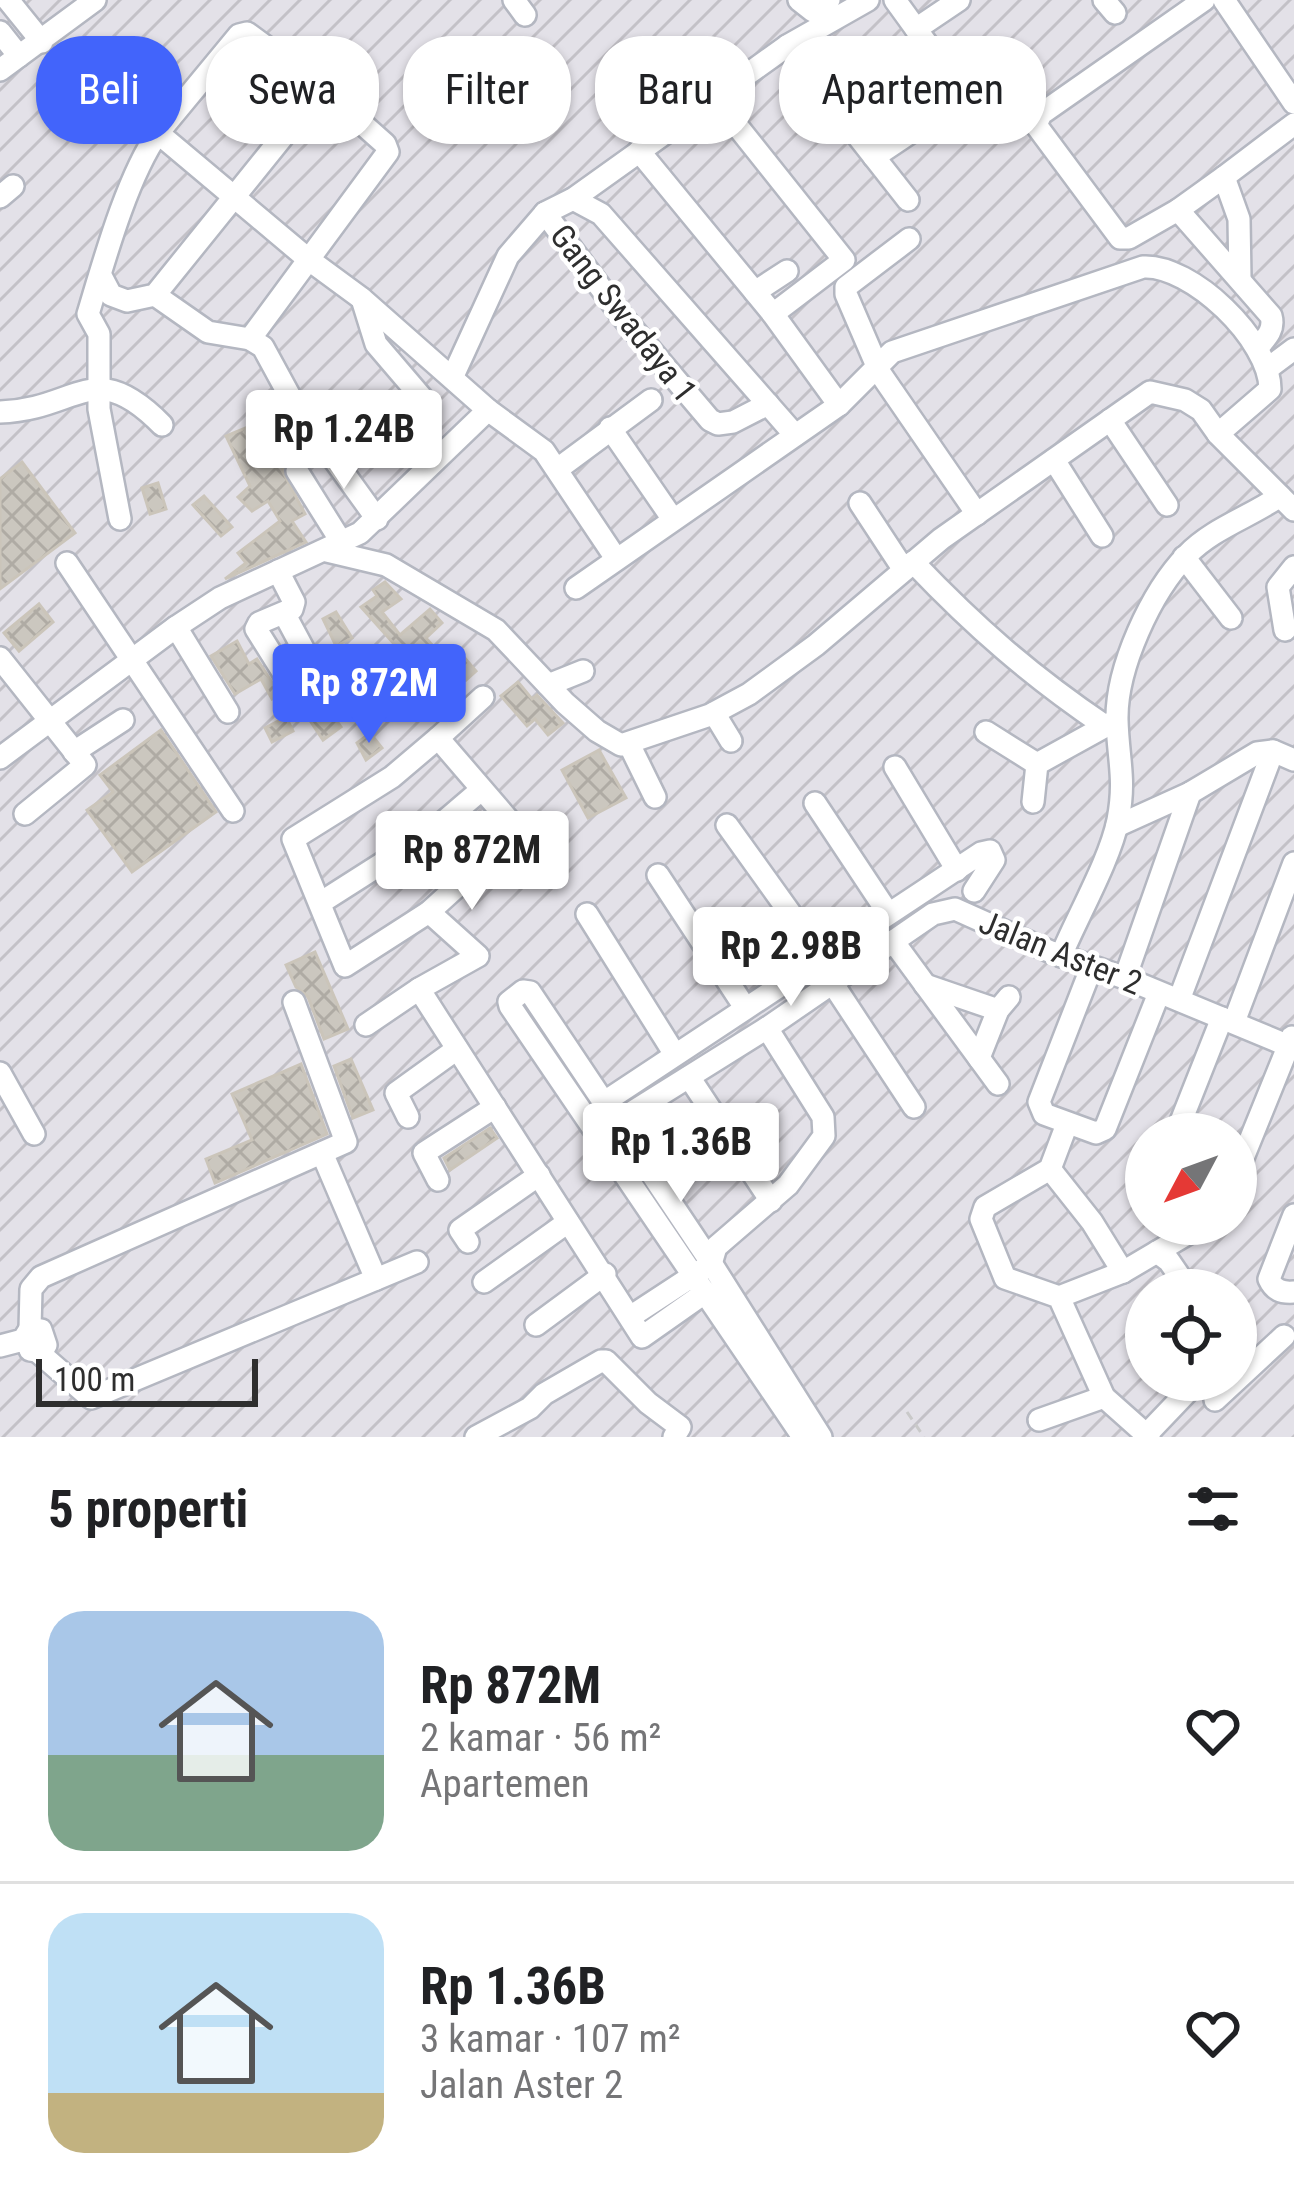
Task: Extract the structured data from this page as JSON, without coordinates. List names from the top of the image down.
{
  "streets": {
    "street": ["Gang Swadaya 1", "Jalan Aster 2"]
  },
  "scale_bar": "100 m",
  "north": "bottom left",
  "page": {
    "chip": [
      "Beli",
      "Sewa",
      "Filter",
      "Baru",
      "Apartemen"
    ],
    "price": [
      "Rp 1.24B",
      "Rp 872M",
      "Rp 872M",
      "Rp 2.98B",
      "Rp 1.36B"
    ],
    "scale": "100 m",
    "heading": "5 properti",
    "list": [
      {
        "name": "Rp 872M",
        "note": "2 kamar · 56 m² · Apartemen"
      },
      {
        "name": "Rp 1.36B",
        "note": "3 kamar · 107 m² · Jalan Aster 2"
      }
    ]
  }
}
